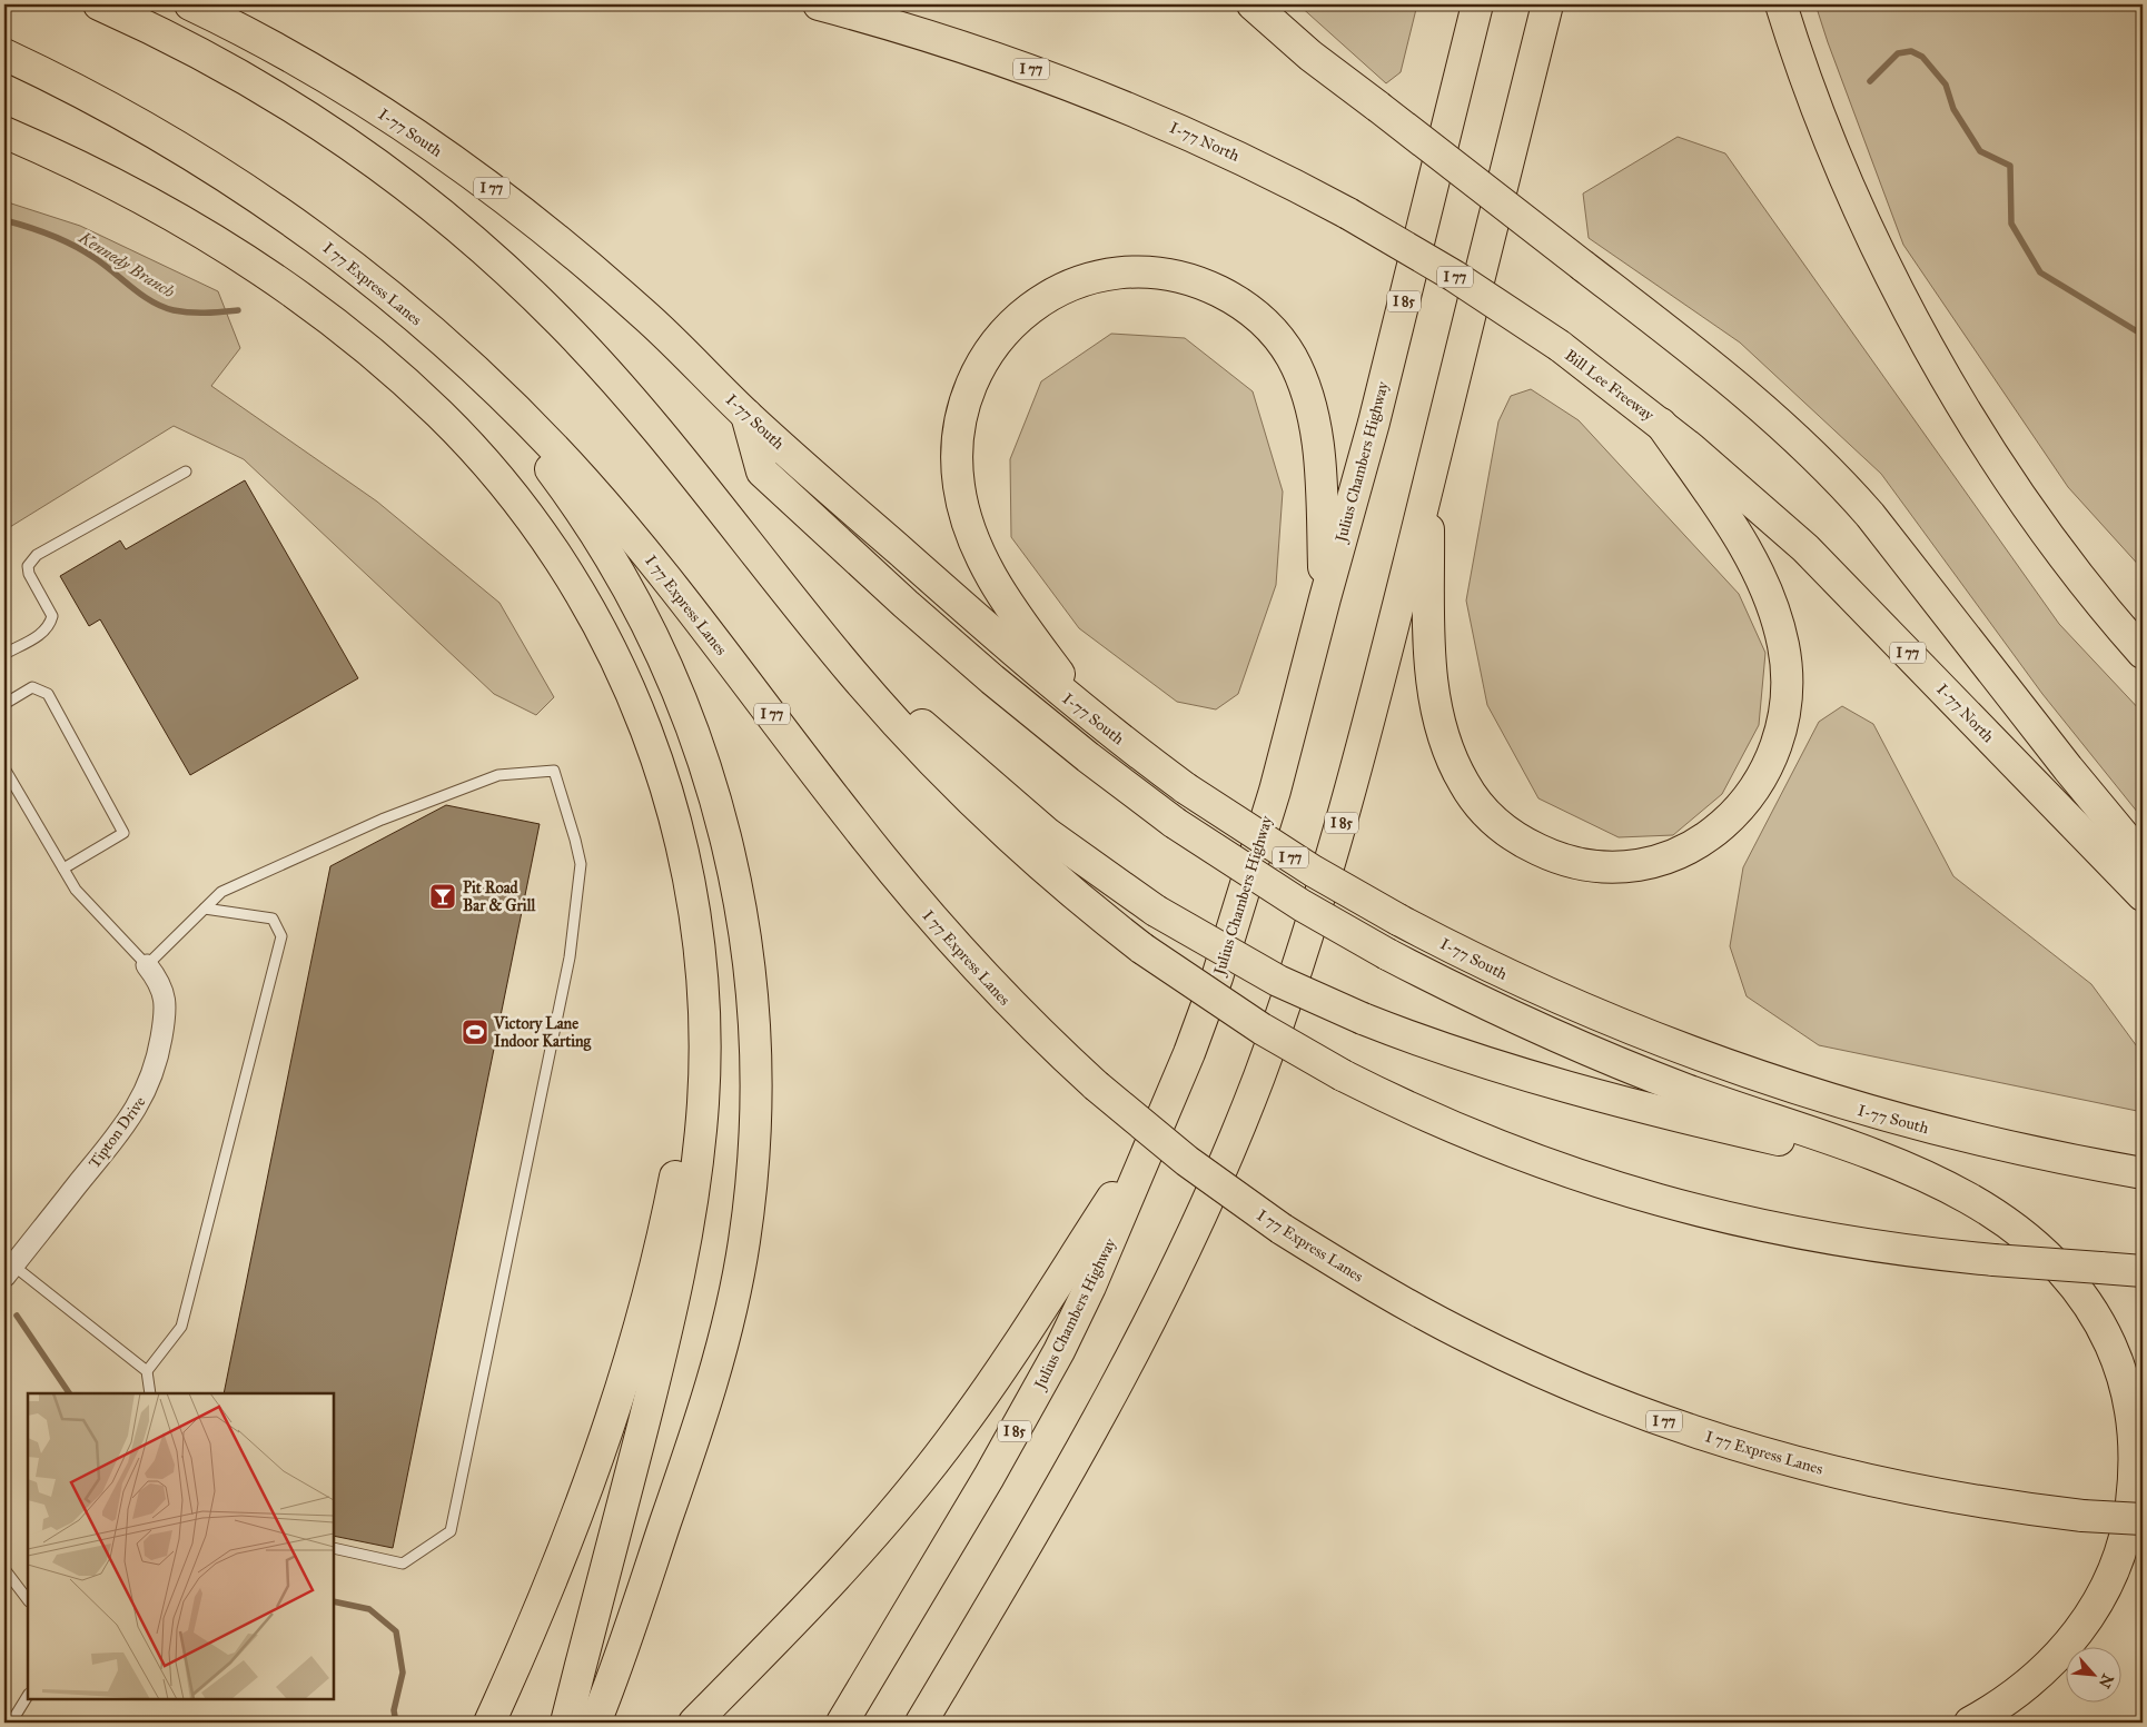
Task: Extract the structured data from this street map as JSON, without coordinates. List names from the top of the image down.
{
  "streets": {
    "highway": [
      "I 77",
      "I-77 South",
      "I-77 North",
      "I 77 Express Lanes",
      "I 85",
      "Bill Lee Freeway",
      "Julius Chambers Highway"
    ],
    "street": ["Tipton Drive"]
  },
  "crossings": [
    ["I-77 North", "Bill Lee Freeway"]
  ],
  "water": ["Kennedy Branch"],
  "places": {
    "bar": ["Pit Road Bar & Grill"],
    "sports": ["Victory Lane Indoor Karting"]
  },
  "north": "bottom right"
}
